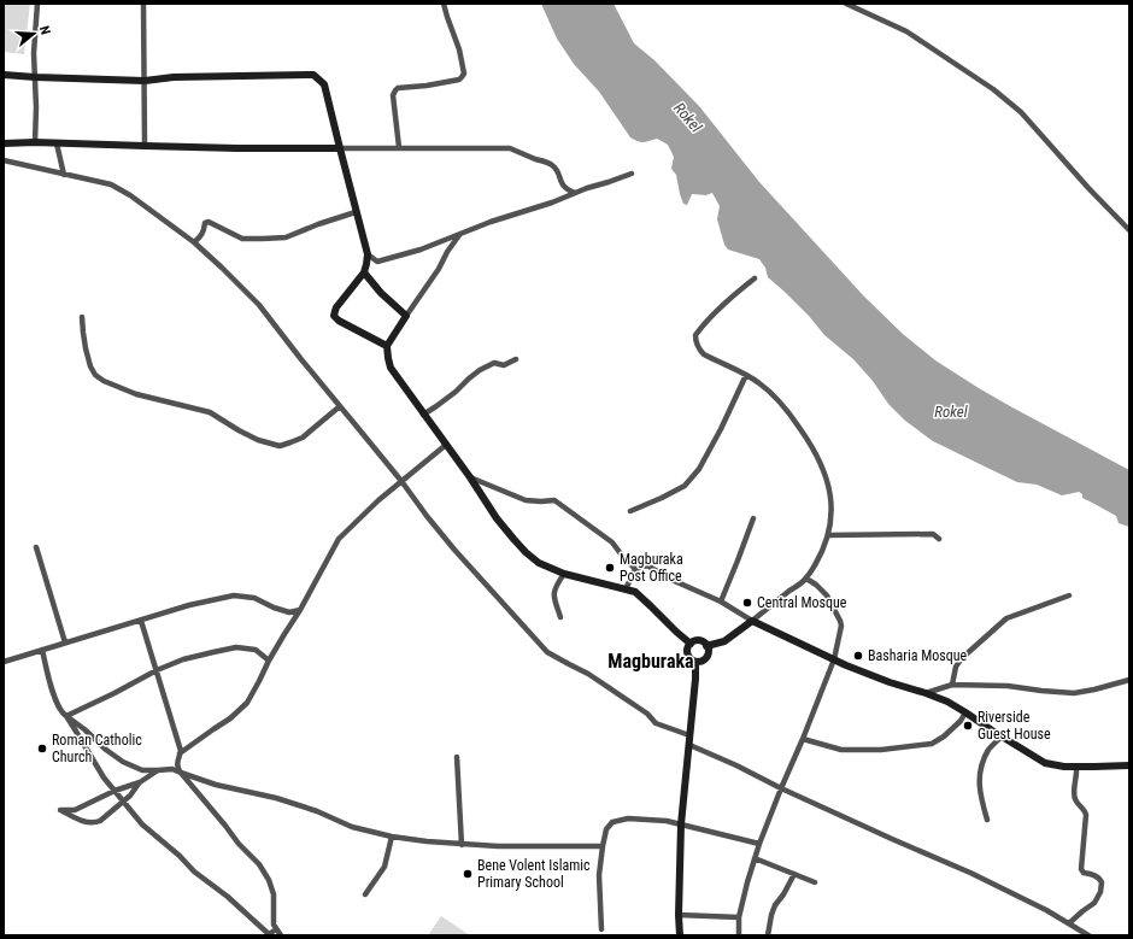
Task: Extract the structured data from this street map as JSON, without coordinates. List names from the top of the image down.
{
  "districts": ["Magburaka"],
  "water": ["Rokel"],
  "places": [
    "Magburaka Post Office",
    "Central Mosque",
    "Basharia Mosque",
    "Riverside Guest House",
    "Roman Catholic Church",
    "Bene Volent Islamic Primary School"
  ],
  "north": "right"
}
